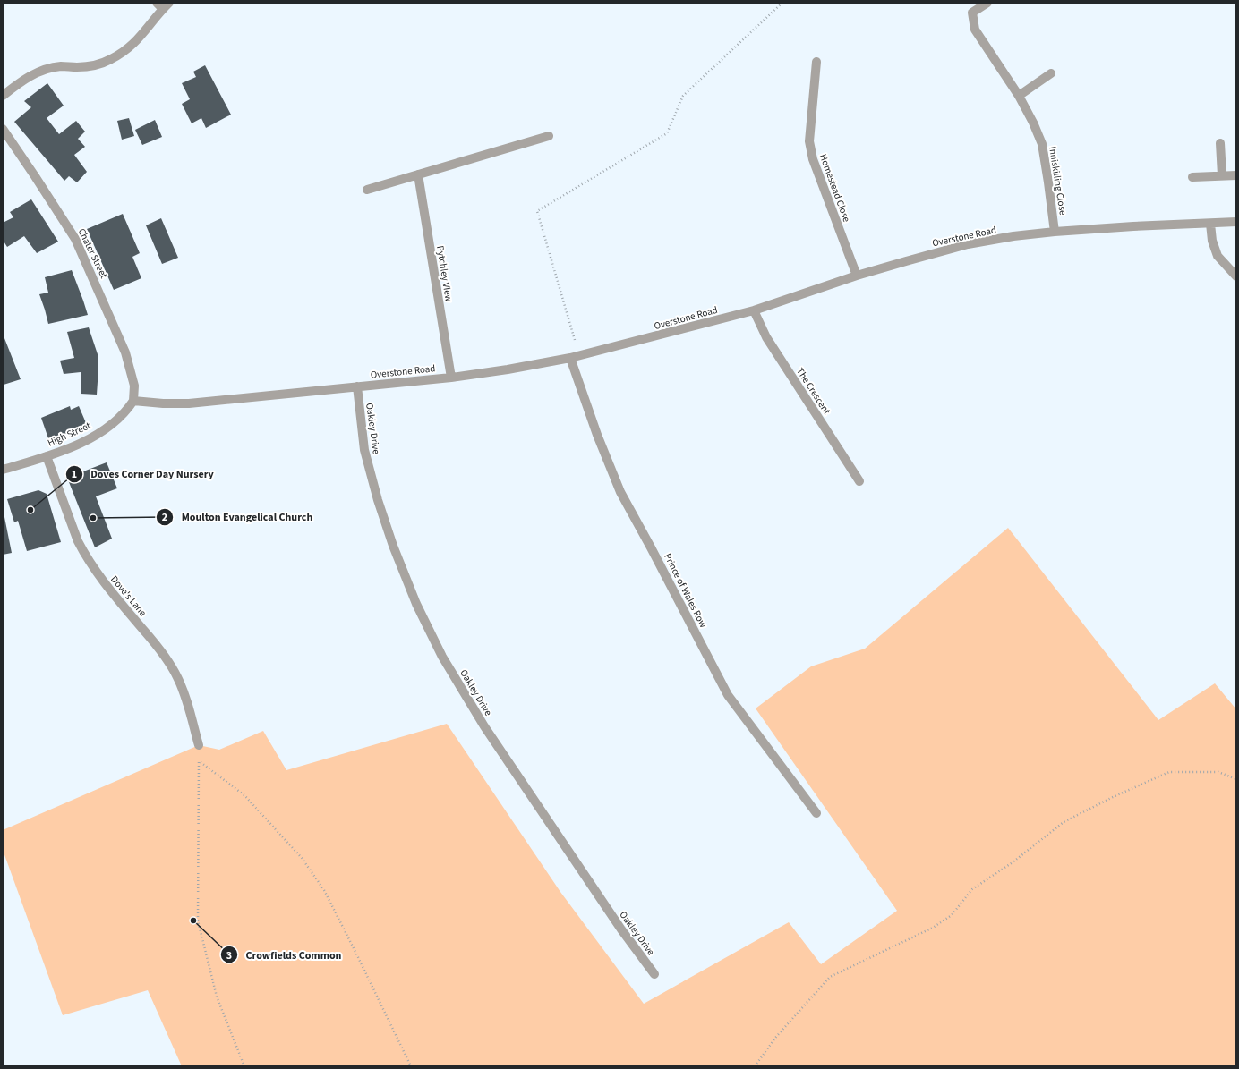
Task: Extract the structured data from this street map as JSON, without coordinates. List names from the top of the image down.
{
  "streets": {
    "street": [
      "Inniskilling Close",
      "Homestead Close",
      "Overstone Road",
      "Chater Street",
      "Pytchley View",
      "The Crescent",
      "Oakley Drive",
      "High Street",
      "Prince of Wales Row",
      "Dove's Lane"
    ]
  },
  "crossings": [
    ["Inniskilling Close", "Overstone Road"],
    ["Homestead Close", "Overstone Road"],
    ["Overstone Road", "Chater Street"],
    ["Overstone Road", "Pytchley View"],
    ["Overstone Road", "The Crescent"],
    ["Overstone Road", "Oakley Drive"],
    ["Overstone Road", "High Street"],
    ["Overstone Road", "Prince of Wales Row"],
    ["Chater Street", "High Street"],
    ["High Street", "Dove's Lane"]
  ],
  "places": ["Doves Corner Day Nursery", "Moulton Evangelical Church", "Crowfields Common"]
}
